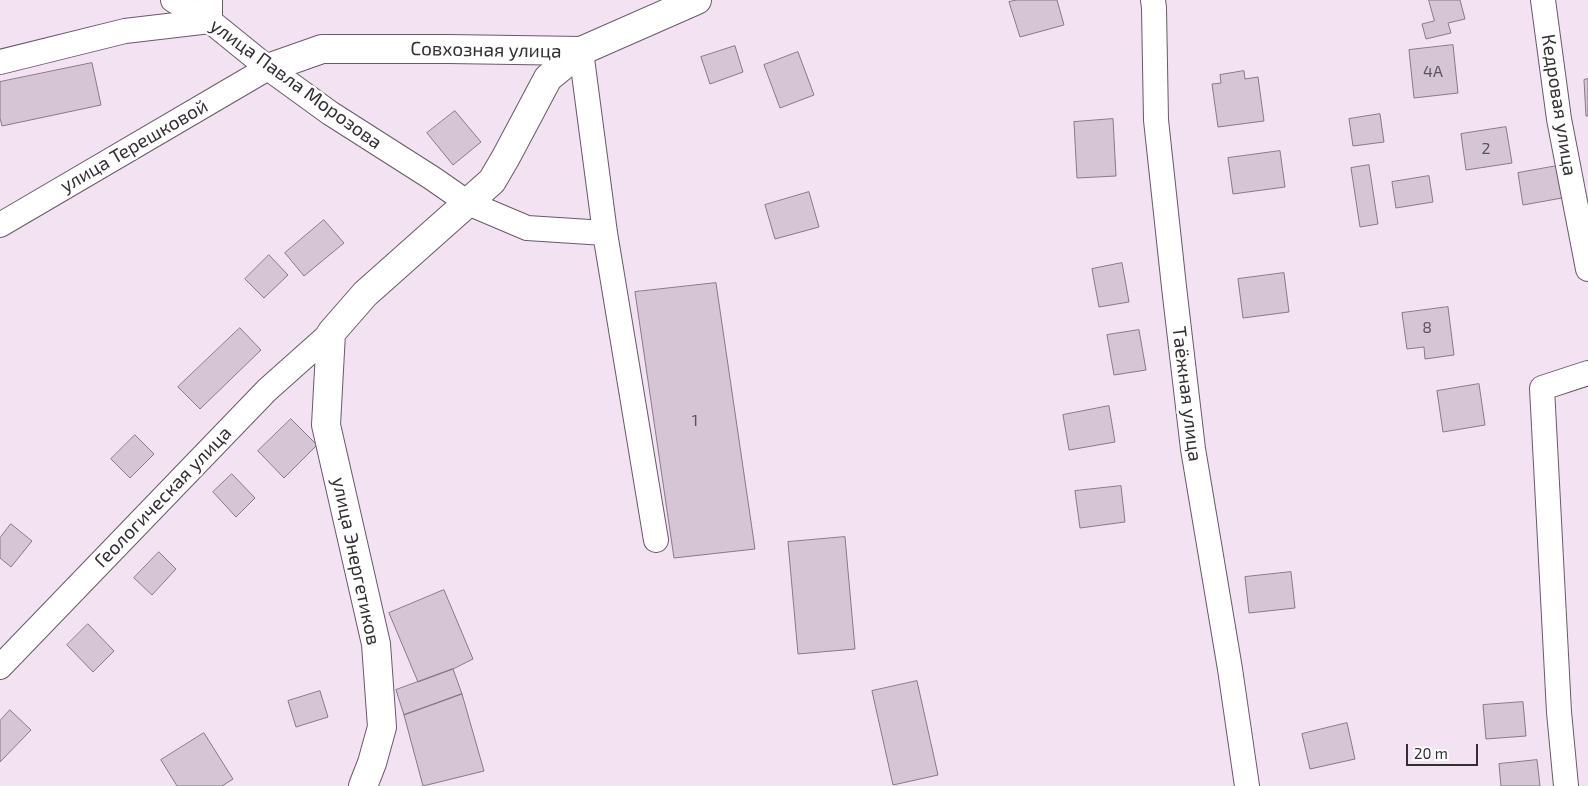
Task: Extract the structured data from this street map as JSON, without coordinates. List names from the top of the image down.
{
  "streets": {
    "street": [
      "Совхозная улица",
      "улица Павла Морозова",
      "Кедровая улица",
      "улица Терешковой",
      "Таёжная улица",
      "Геологическая улица",
      "улица Энергетиков"
    ]
  },
  "crossings": [
    ["Совхозная улица", "улица Павла Морозова"],
    ["Совхозная улица", "улица Терешковой"],
    ["улица Павла Морозова", "улица Терешковой"],
    ["Геологическая улица", "улица Энергетиков"]
  ],
  "house_numbers": [
    "4А",
    "2",
    "8",
    "1"
  ],
  "scale_bar": "20 m"
}
